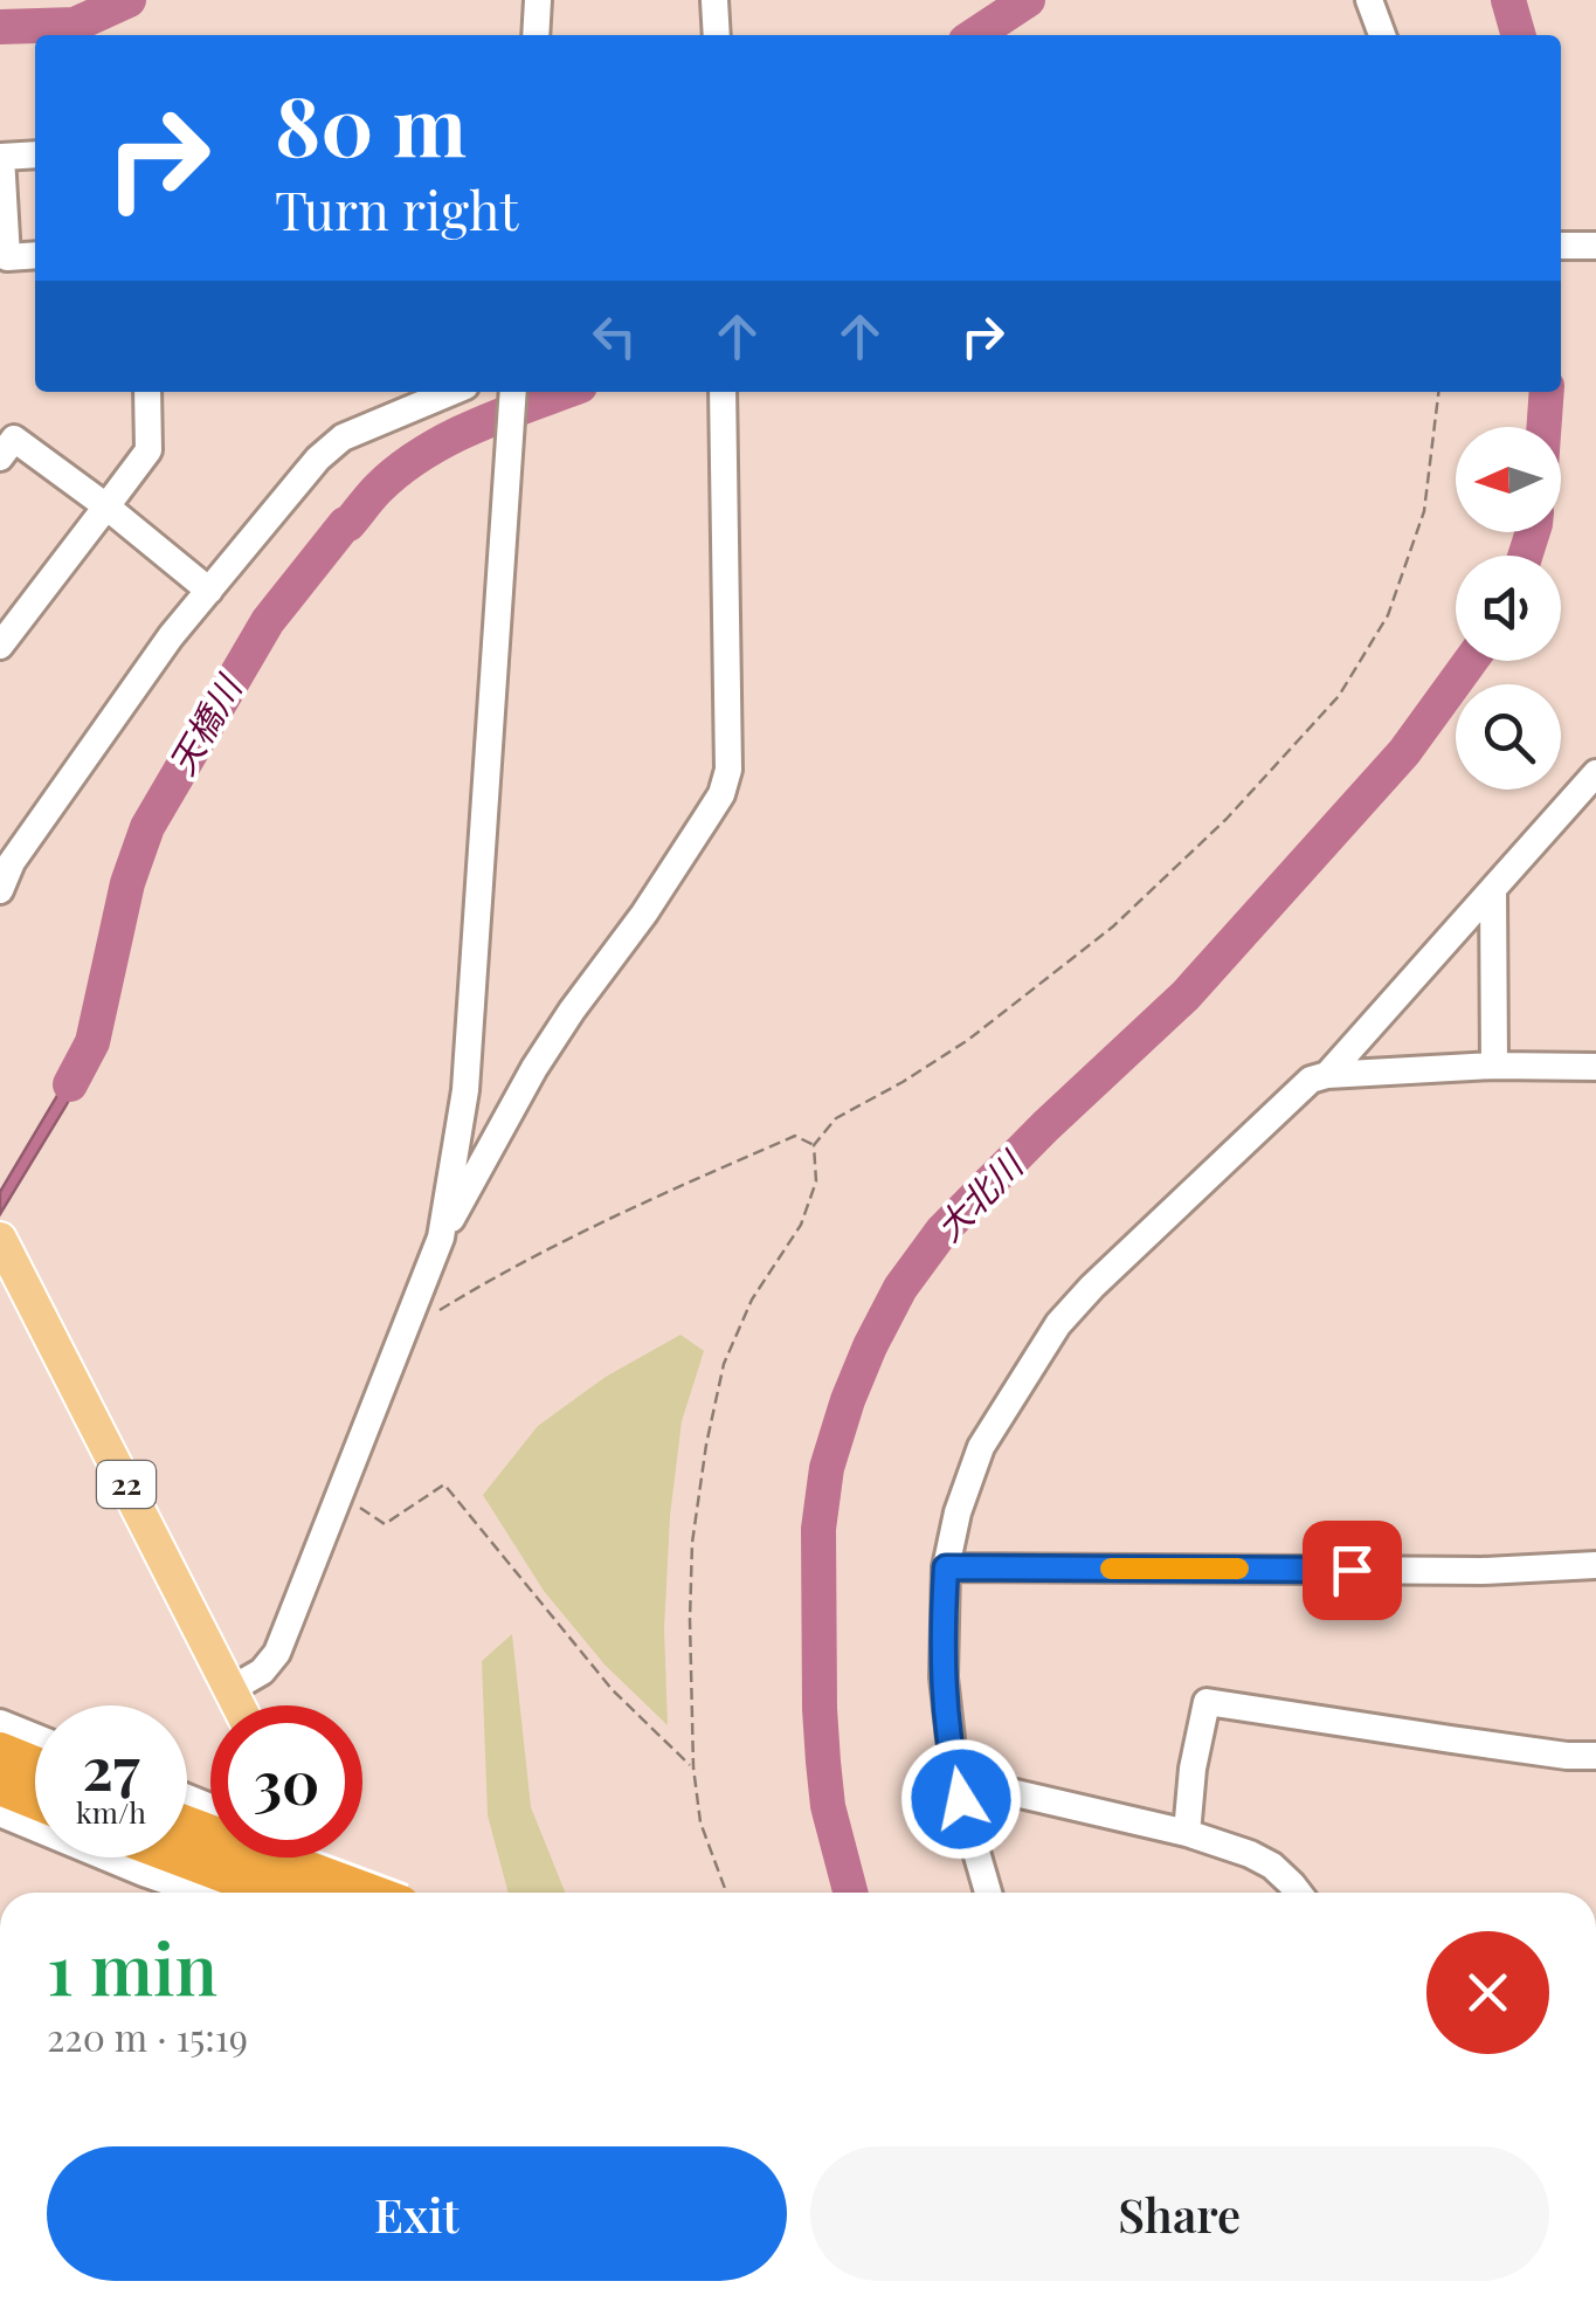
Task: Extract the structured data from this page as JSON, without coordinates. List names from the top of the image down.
{
  "streets": {
    "main road": ["22"]
  },
  "water": ["天橋川", "大北川"],
  "north": "left",
  "page": {
    "turn": ["80 m", "Turn right"],
    "speed": "27 km/h",
    "limit": "30",
    "heading": ["1 min", "220 m · 15:19"],
    "buttons": ["Exit", "Share"]
  }
}
